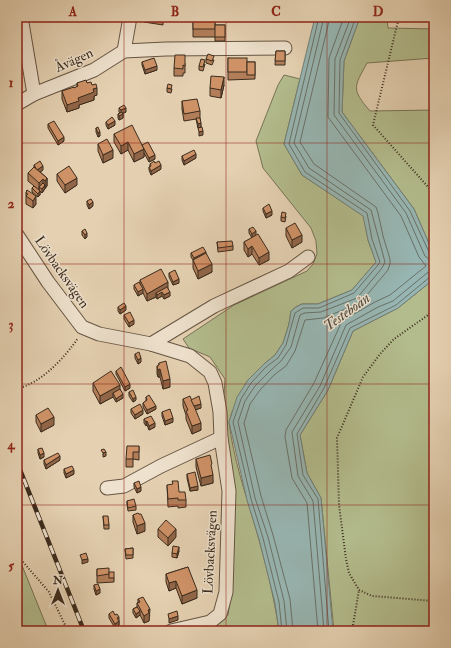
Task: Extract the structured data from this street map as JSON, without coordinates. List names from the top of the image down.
{
  "streets": {
    "street": ["Åvägen", "Lövbacksvägen"]
  },
  "water": ["Testeboån"],
  "north": "top",
  "grid": {
    "columns": [
      "A",
      "B",
      "C",
      "D"
    ],
    "rows": [
      "1",
      "2",
      "3",
      "4",
      "5"
    ]
  }
}
